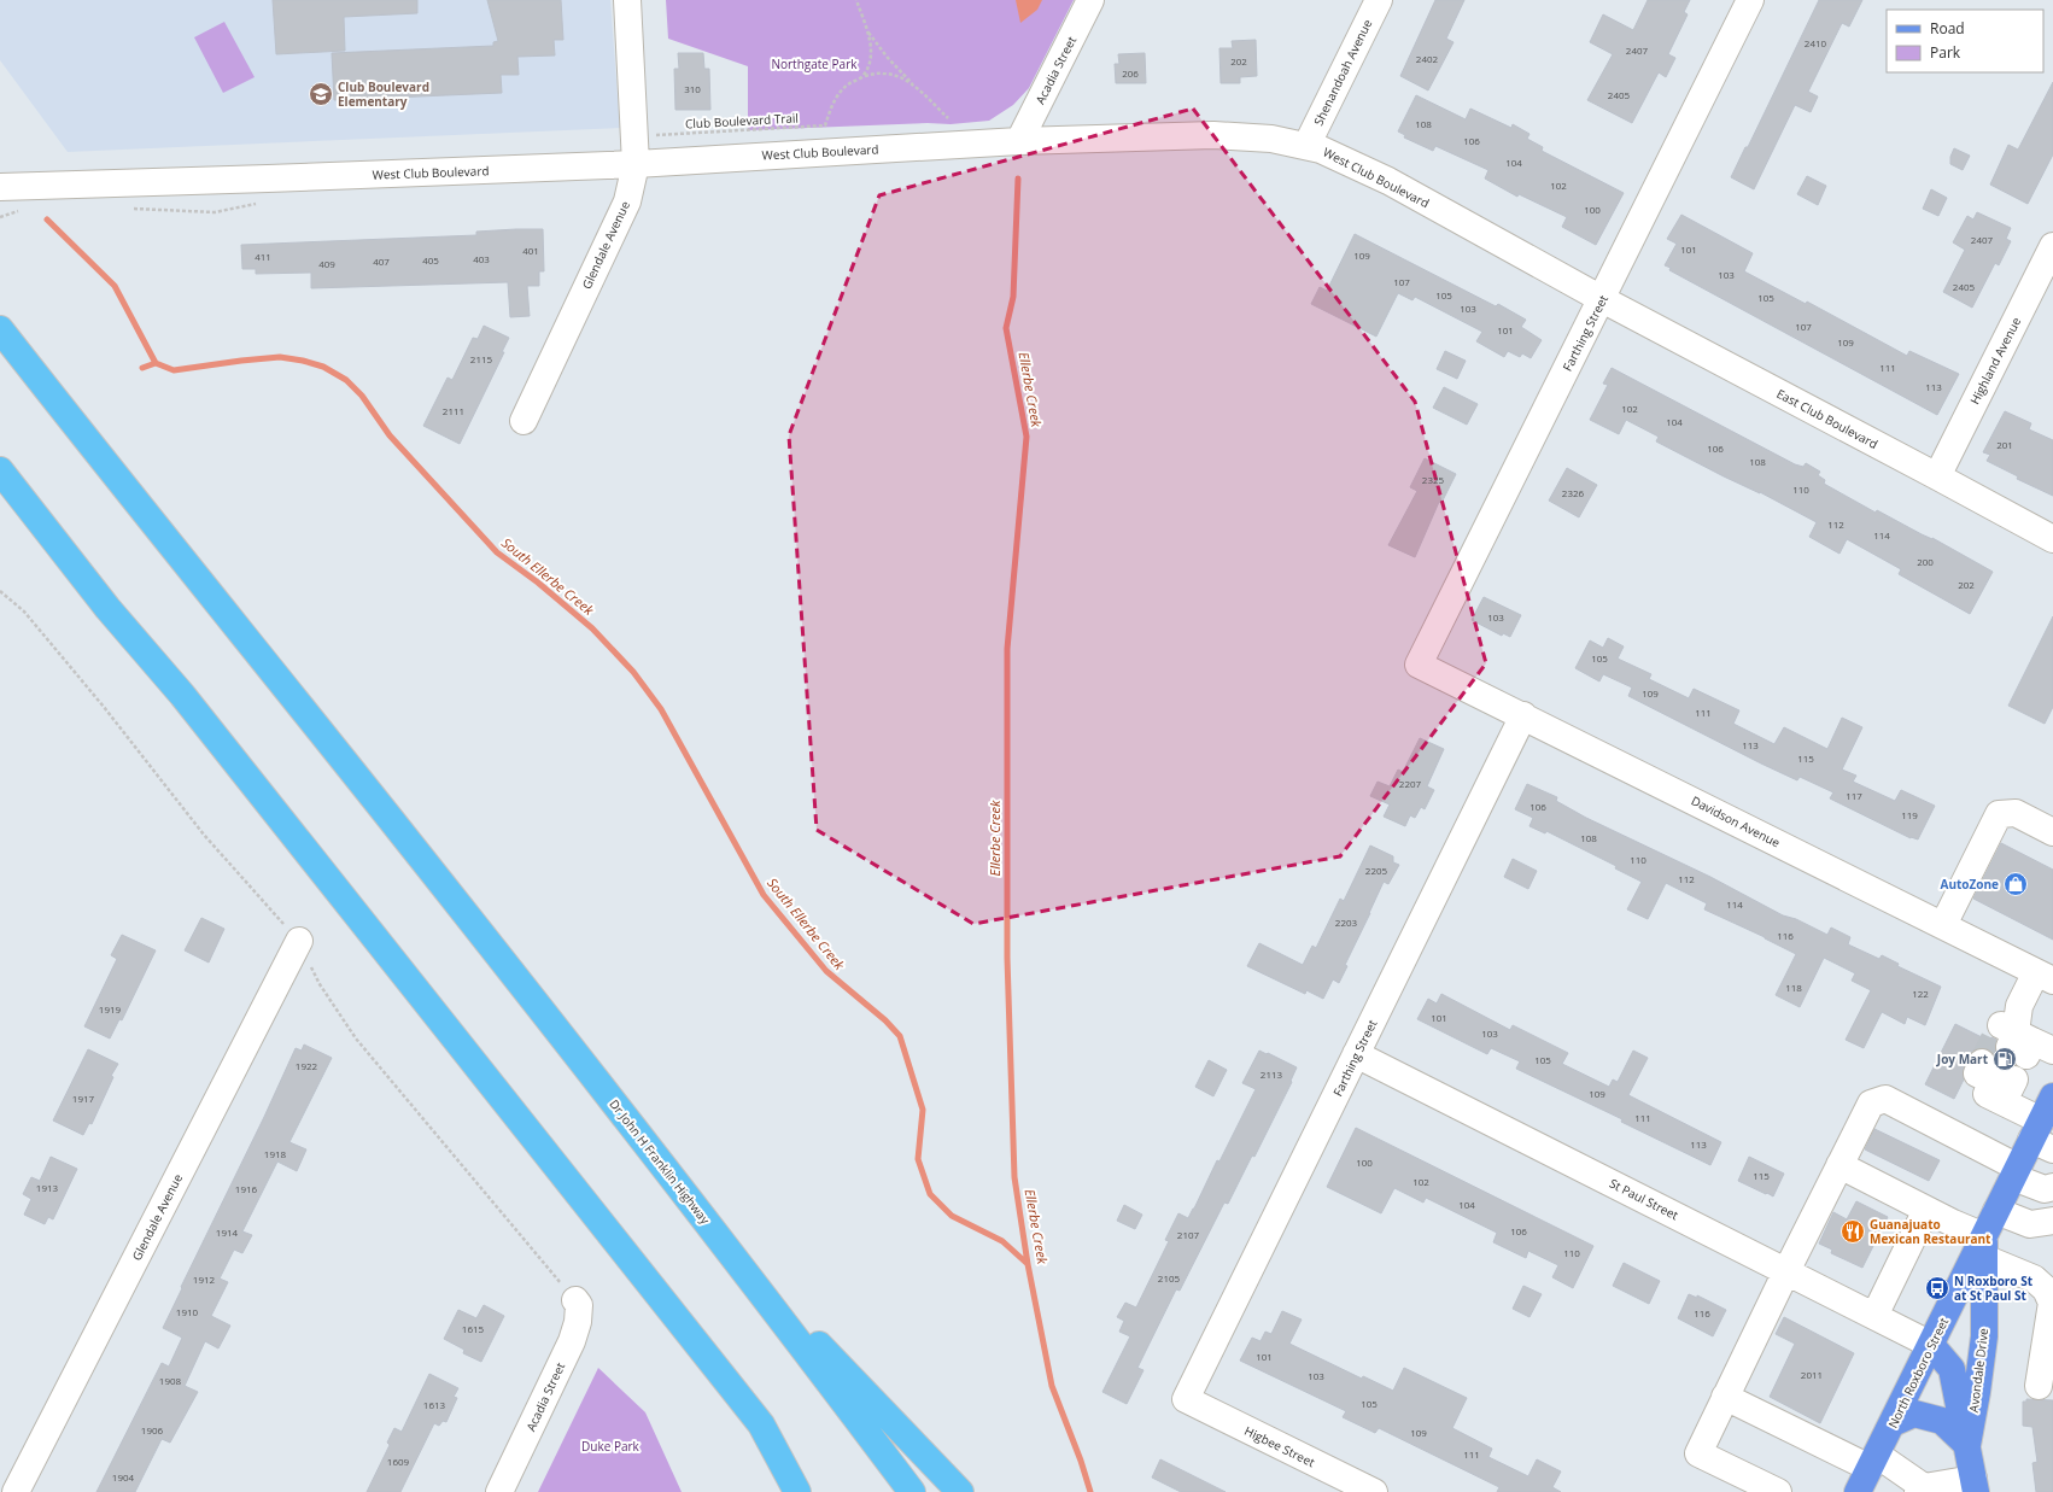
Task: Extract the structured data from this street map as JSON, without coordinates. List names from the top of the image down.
{
  "streets": {
    "highway": ["Dr John H Franklin Highway"],
    "main road": ["Avondale Drive", "North Roxboro Street"],
    "street": [
      "Acadia Street",
      "Shenandoah Avenue",
      "West Club Boulevard",
      "Glendale Avenue",
      "Farthing Street",
      "Highland Avenue",
      "East Club Boulevard",
      "Davidson Avenue",
      "St Paul Street",
      "Higbee Street"
    ],
    "path": ["Club Boulevard Trail"]
  },
  "crossings": [
    ["Acadia Street", "West Club Boulevard"],
    ["Shenandoah Avenue", "West Club Boulevard"],
    ["West Club Boulevard", "Glendale Avenue"],
    ["West Club Boulevard", "Farthing Street"],
    ["West Club Boulevard", "East Club Boulevard"],
    ["Farthing Street", "East Club Boulevard"],
    ["Farthing Street", "Davidson Avenue"],
    ["Farthing Street", "St Paul Street"],
    ["Farthing Street", "Higbee Street"],
    ["Highland Avenue", "East Club Boulevard"],
    ["St Paul Street", "Avondale Drive"],
    ["St Paul Street", "North Roxboro Street"],
    ["Avondale Drive", "North Roxboro Street"]
  ],
  "water": ["Ellerbe Creek", "South Ellerbe Creek"],
  "parks": ["Northgate Park", "Duke Park"],
  "places": {
    "school or university": ["Club Boulevard Elementary"],
    "shop": ["AutoZone"],
    "fuel station": ["Joy Mart"],
    "restaurant": ["Guanajuato Mexican Restaurant"],
    "bus stop": ["N Roxboro St at St Paul St"]
  },
  "house_numbers": [
    "2410",
    "2407",
    "2402",
    "202",
    "206",
    "310",
    "2405",
    "108",
    "106",
    "104",
    "102",
    "100",
    "2407",
    "101",
    "401",
    "109",
    "411",
    "403",
    "405",
    "407",
    "409",
    "103",
    "107",
    "2405",
    "105",
    "105",
    "103",
    "107",
    "101",
    "109",
    "2115",
    "111",
    "113",
    "102",
    "2111",
    "104",
    "201",
    "106",
    "108",
    "2325",
    "110",
    "2326",
    "112",
    "114",
    "200",
    "202",
    "103",
    "105",
    "109",
    "111",
    "113",
    "115",
    "2207",
    "117",
    "106",
    "119",
    "108",
    "110",
    "2205",
    "112",
    "114",
    "2203",
    "116",
    "118",
    "122",
    "1919",
    "101",
    "103",
    "105",
    "1922",
    "2113",
    "109",
    "1917",
    "111",
    "113",
    "1918",
    "100",
    "115",
    "102",
    "1913",
    "1916",
    "104",
    "106",
    "1914",
    "2107",
    "110",
    "2105",
    "1912",
    "1910",
    "116",
    "1615",
    "101",
    "2011",
    "103",
    "1908",
    "105",
    "1613",
    "1906",
    "109",
    "111",
    "1609",
    "1904"
  ],
  "legend": ["Road", "Park"]
}
